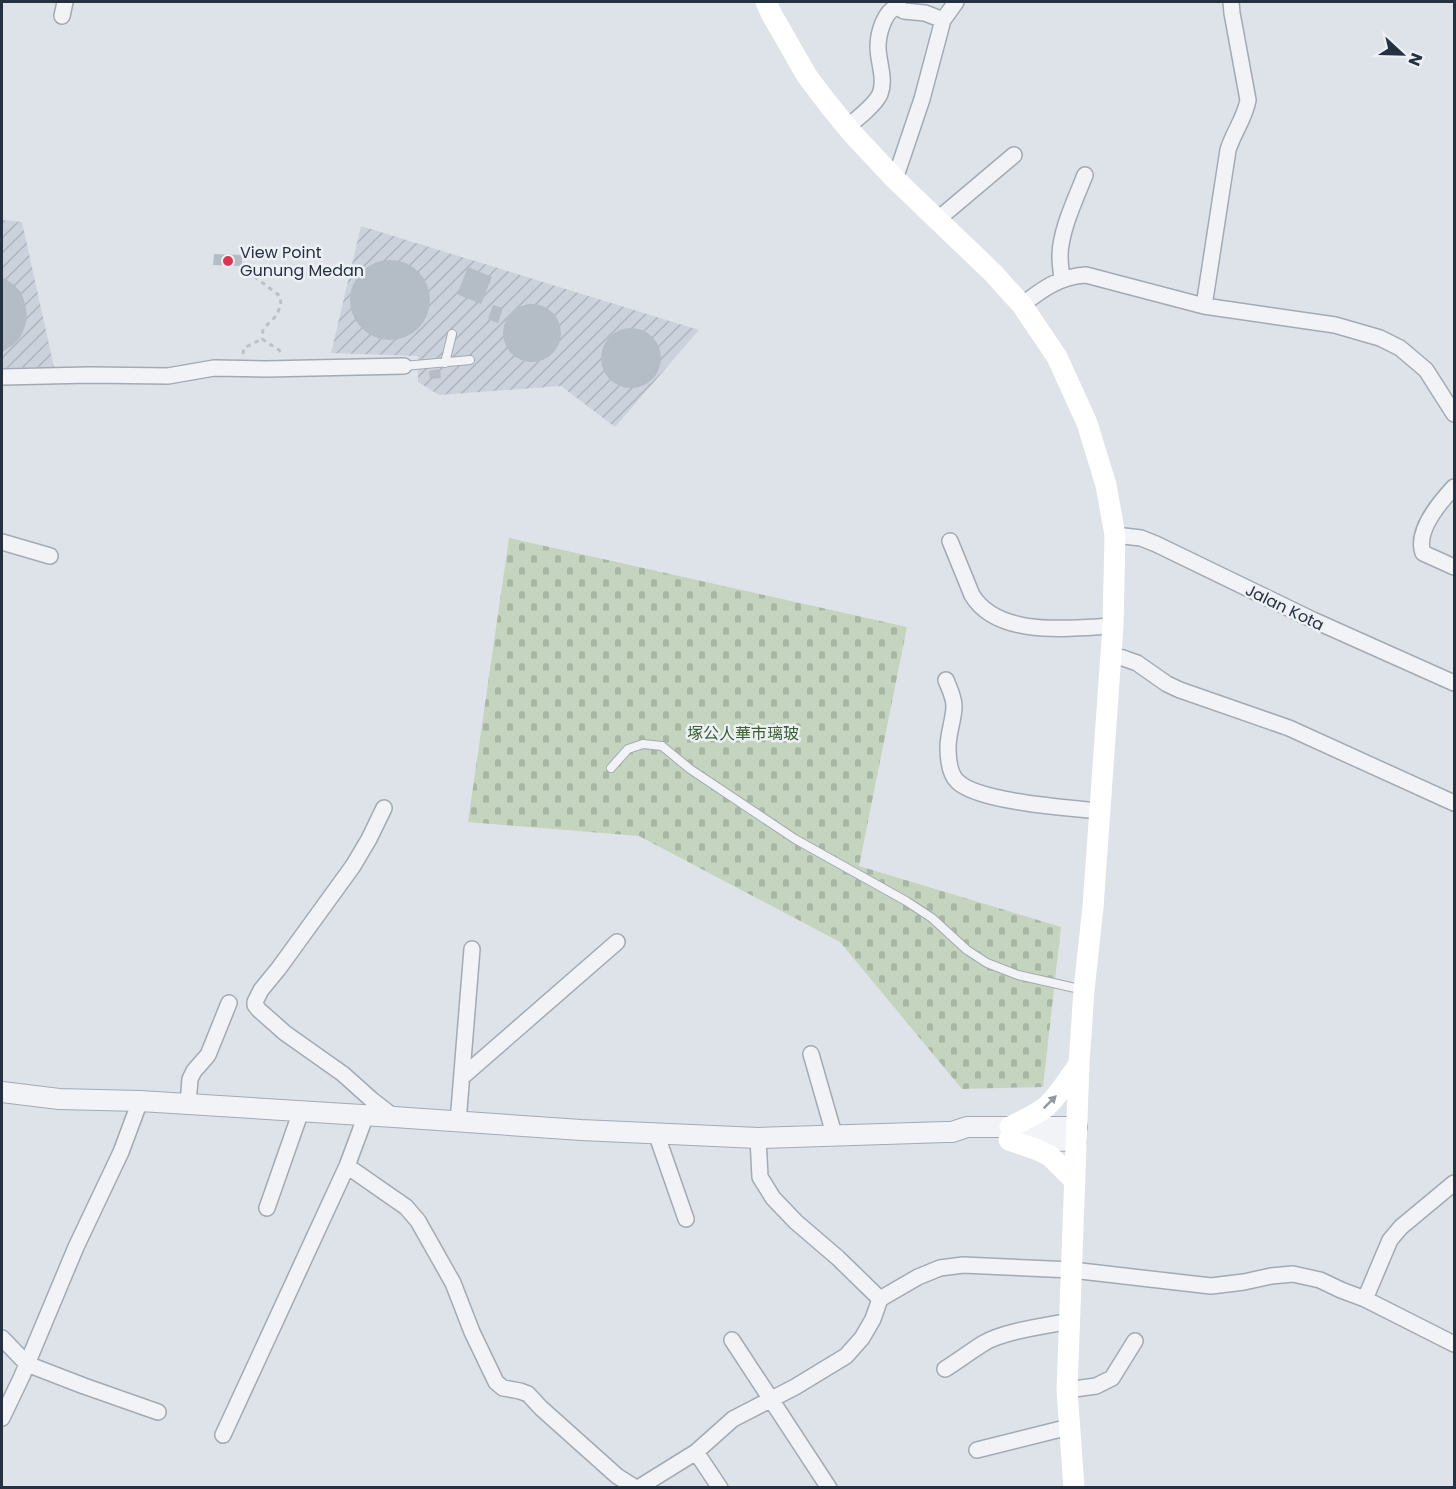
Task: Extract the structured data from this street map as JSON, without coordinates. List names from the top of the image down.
{
  "streets": {
    "street": ["Jalan Kota"]
  },
  "parks": ["塚公人華市璃玻"],
  "places": ["View Point Gunung Medan"],
  "north": "right"
}
